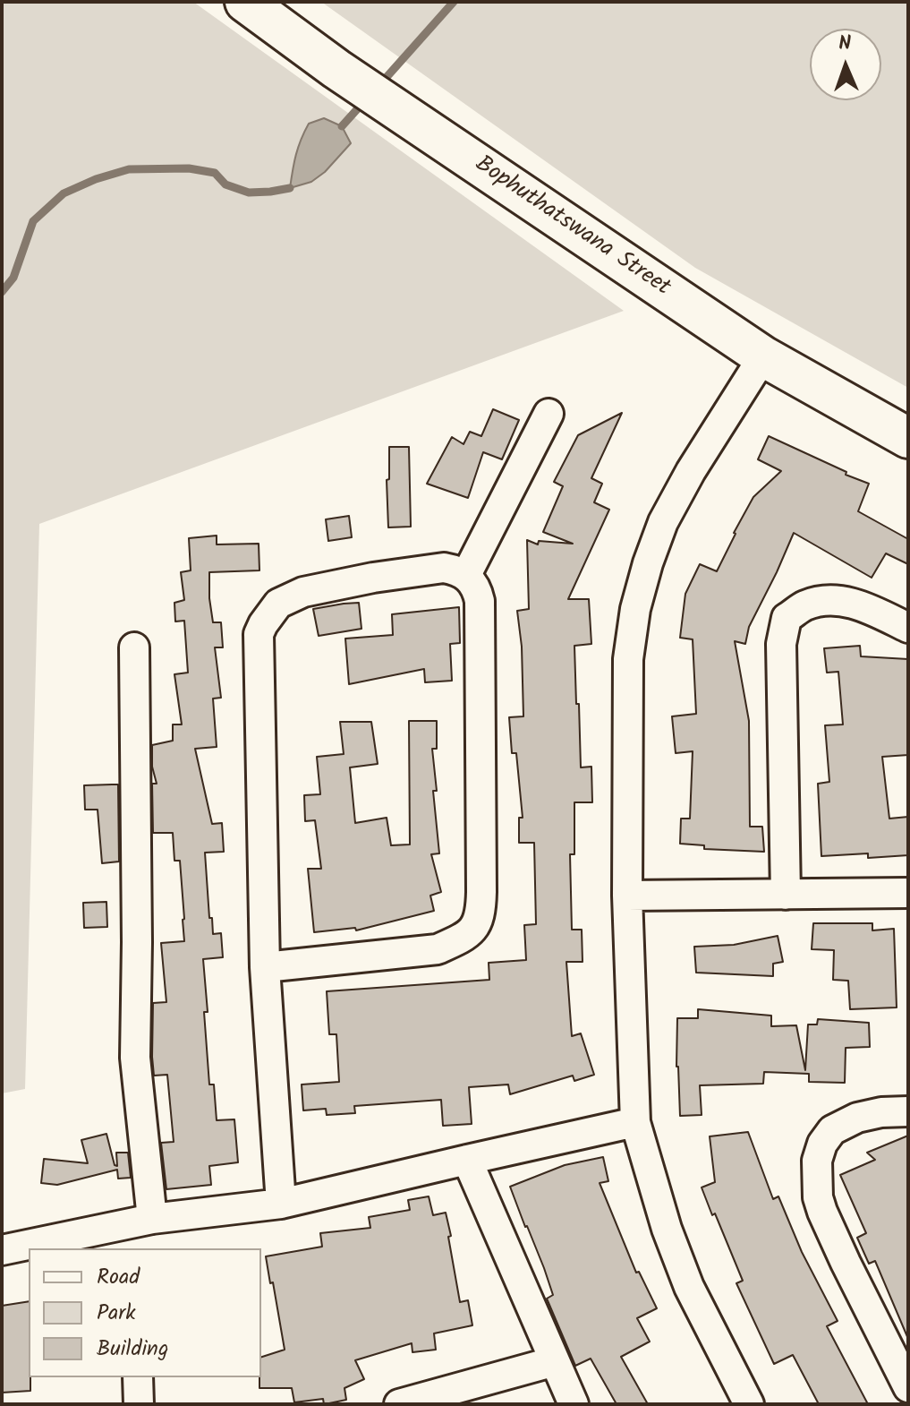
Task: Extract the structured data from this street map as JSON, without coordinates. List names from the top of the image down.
{
  "streets": {
    "street": ["Bophuthatswana Street"]
  },
  "legend": ["Road", "Park", "Building"],
  "north": "top"
}
